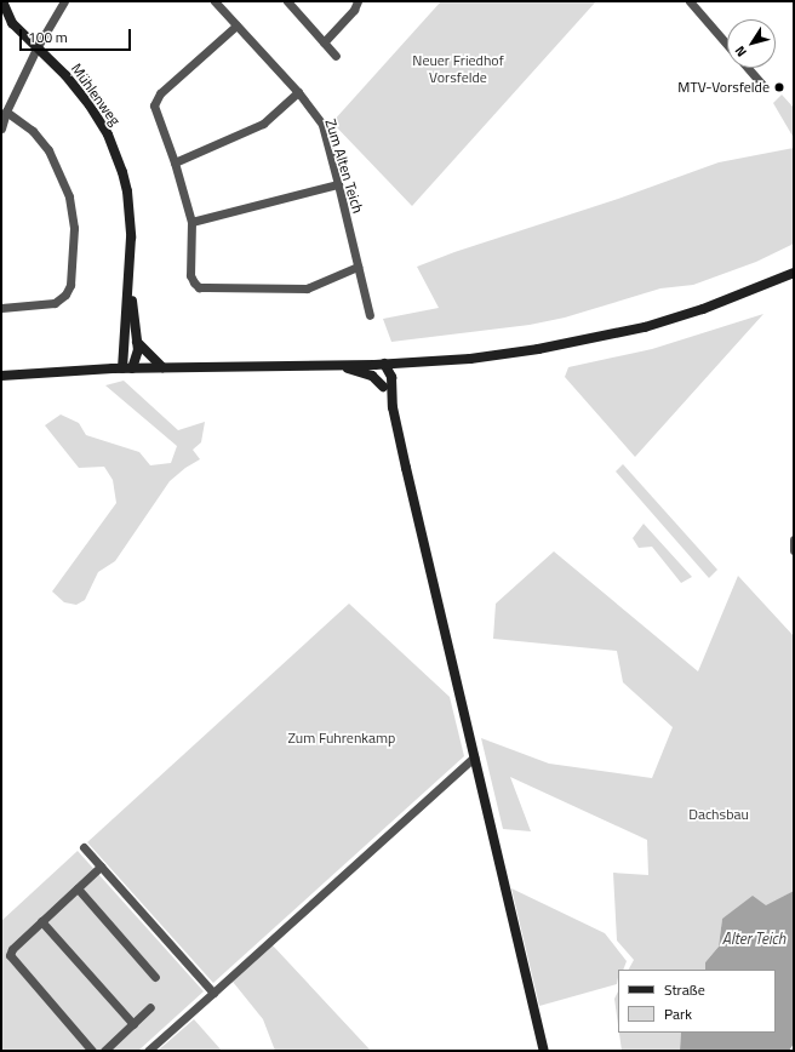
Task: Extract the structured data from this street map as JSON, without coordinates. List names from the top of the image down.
{
  "streets": {
    "street": ["Mühlenweg", "Zum Alten Teich"]
  },
  "water": ["Alter Teich"],
  "parks": ["Neuer Friedhof Vorsfelde", "Zum Fuhrenkamp", "Dachsbau"],
  "places": ["MTV-Vorsfelde"],
  "legend": ["Straße", "Park"],
  "scale_bar": "100 m",
  "north": "bottom left"
}
